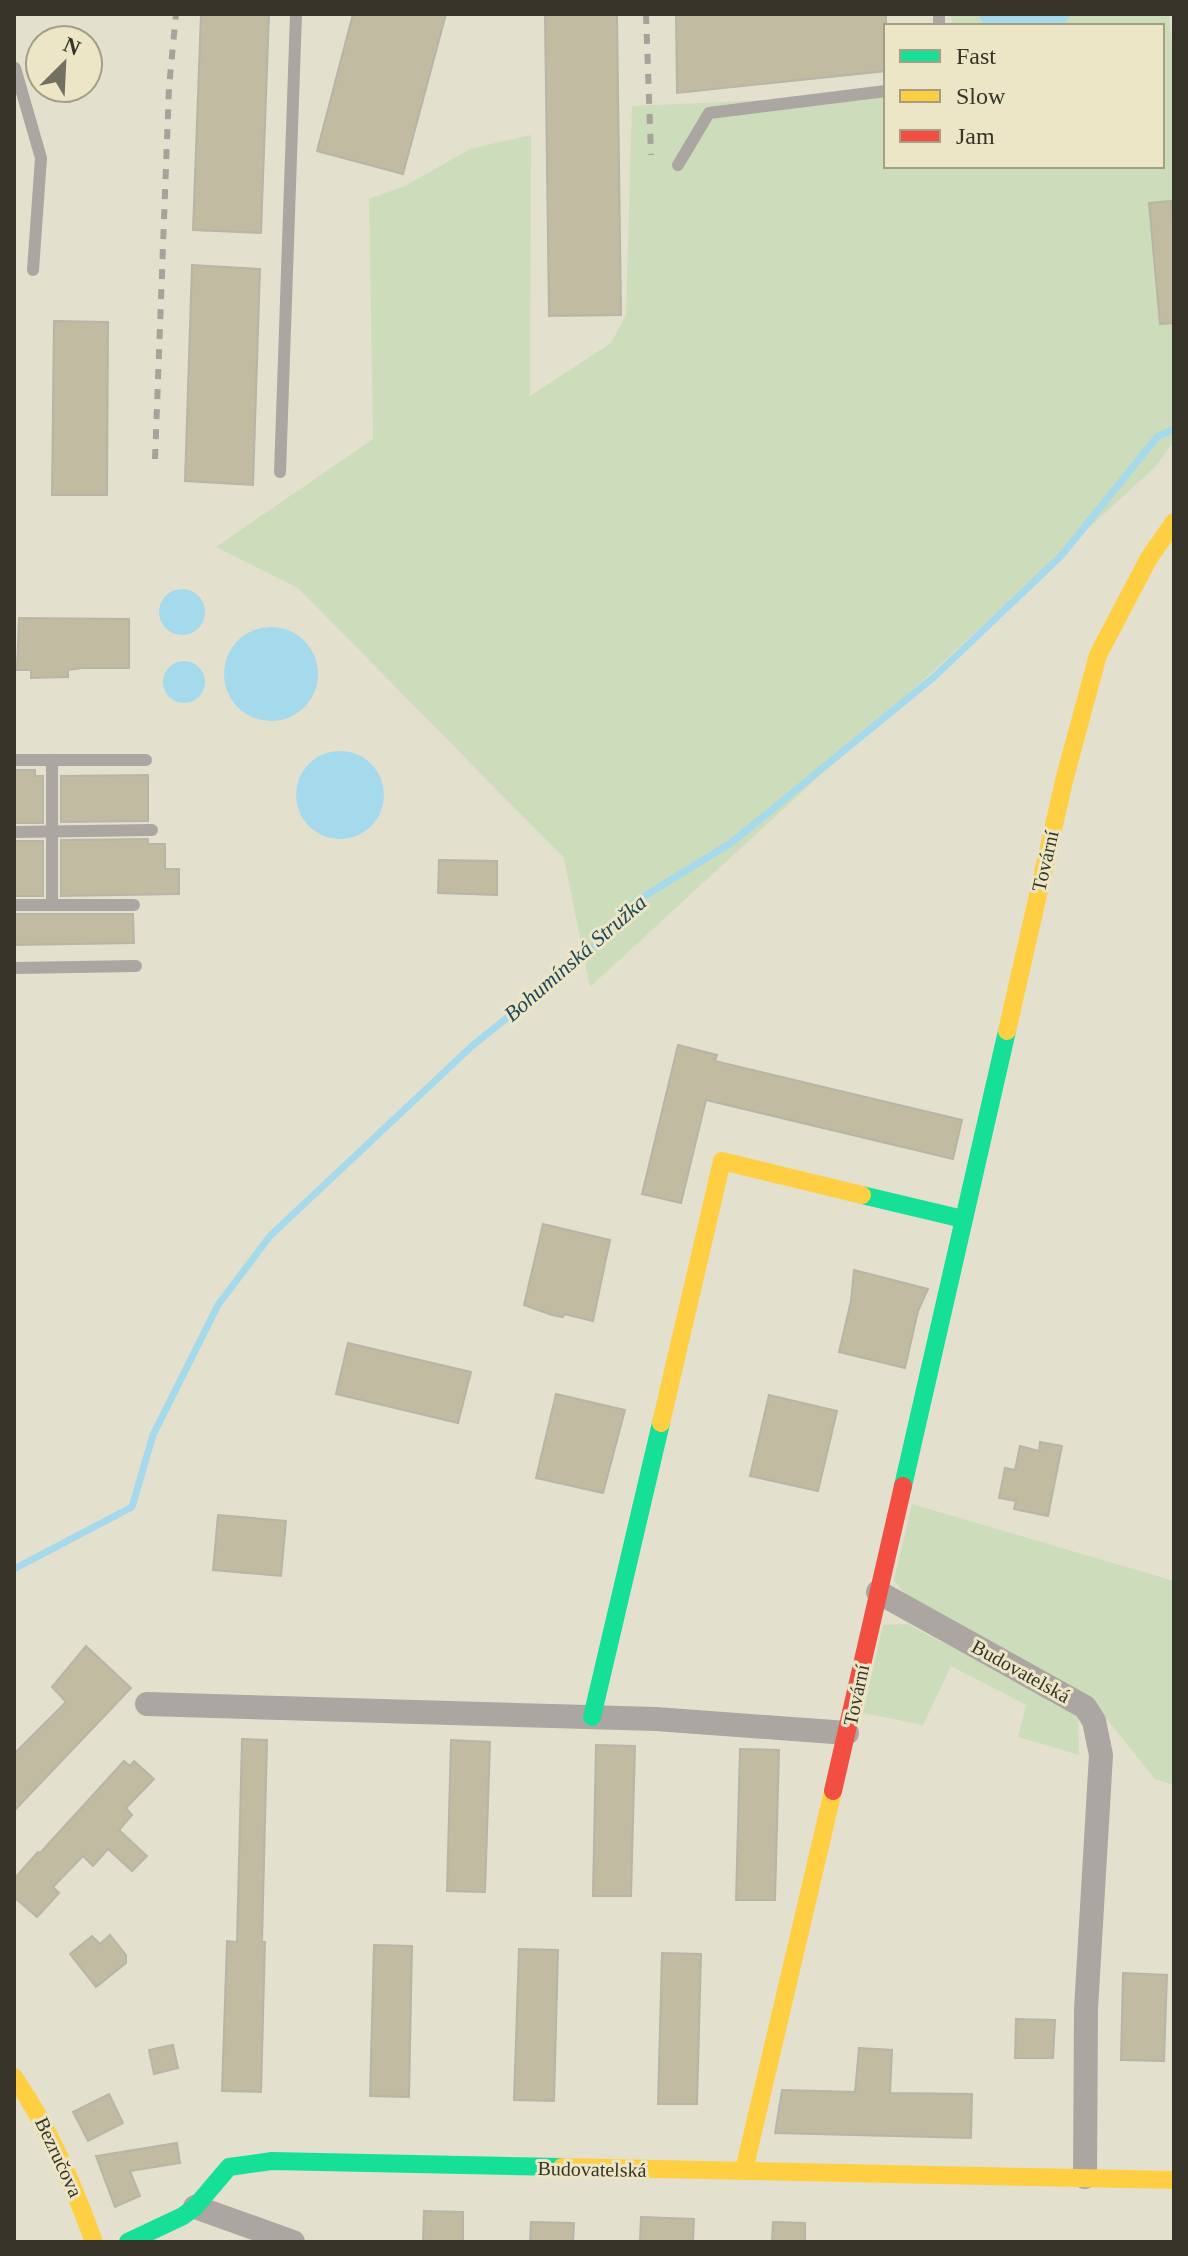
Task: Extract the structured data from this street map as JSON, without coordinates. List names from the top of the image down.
{
  "streets": {
    "street": ["Tovární", "Budovatelská", "Bezručova"]
  },
  "crossings": [
    ["Tovární", "Budovatelská"]
  ],
  "water": ["Bohumínská Stružka"],
  "legend": ["Fast", "Slow", "Jam"],
  "north": "top right"
}
